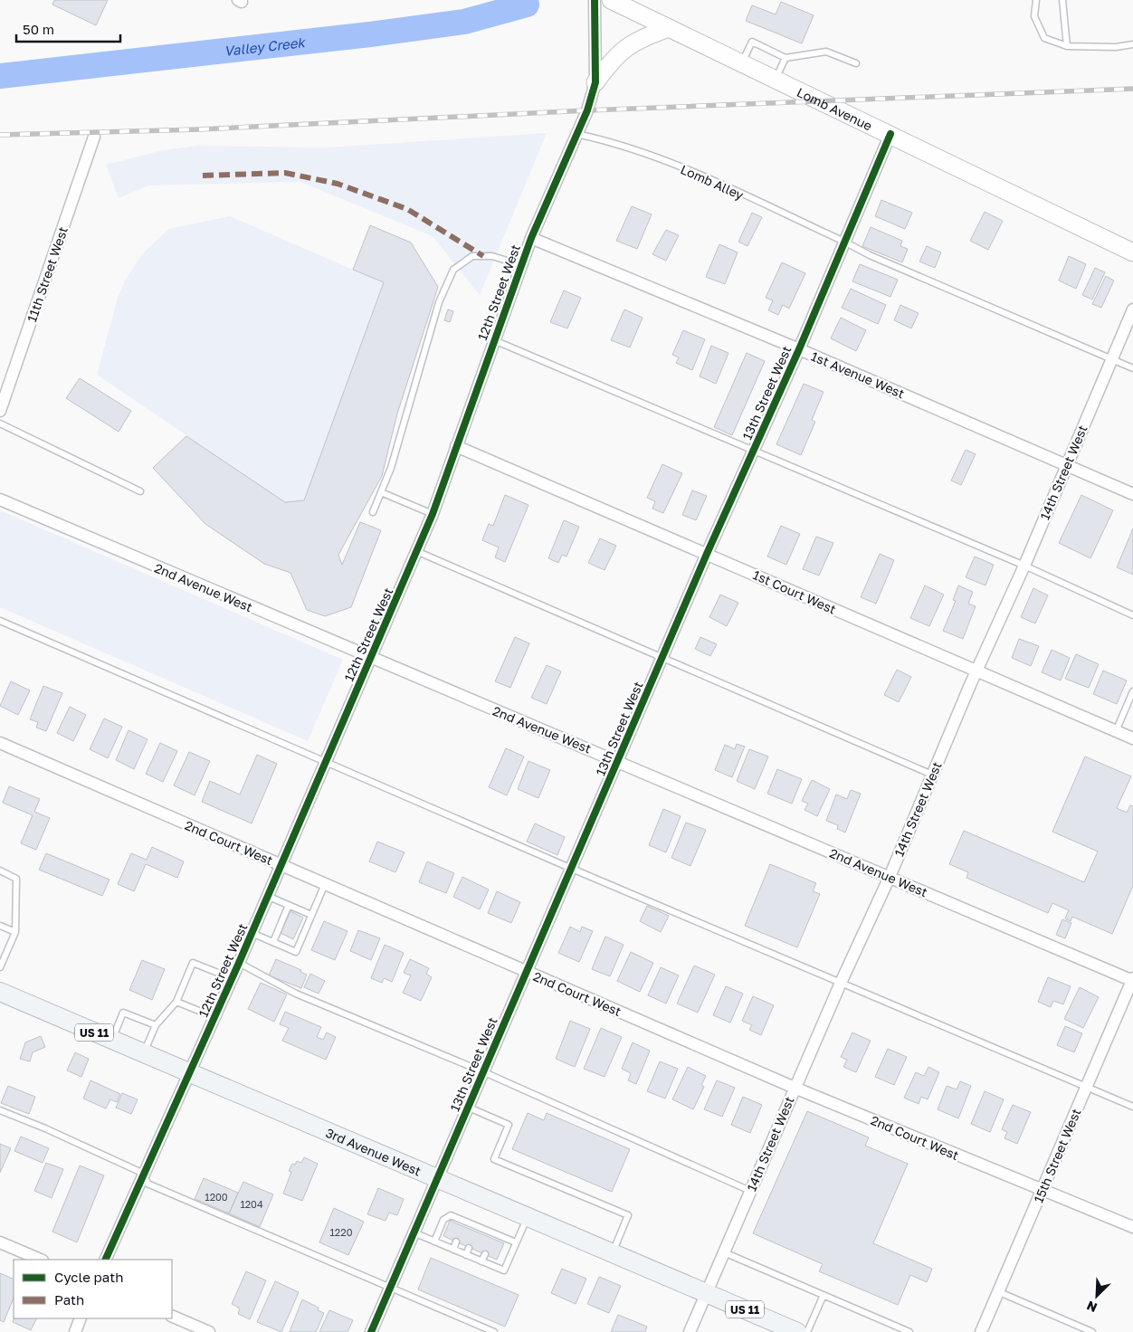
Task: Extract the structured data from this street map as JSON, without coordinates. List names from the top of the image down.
{
  "streets": {
    "main road": ["Lomb Avenue", "US 11", "3rd Avenue West"],
    "street": [
      "11th Street West",
      "12th Street West",
      "1st Avenue West",
      "13th Street West",
      "14th Street West",
      "2nd Avenue West",
      "1st Court West",
      "2nd Court West",
      "15th Street West"
    ],
    "lane": ["Lomb Alley"]
  },
  "crossings": [
    ["Lomb Avenue", "13th Street West"],
    ["Lomb Alley", "12th Street West"],
    ["Lomb Alley", "13th Street West"],
    ["Lomb Alley", "14th Street West"],
    ["12th Street West", "1st Avenue West"],
    ["12th Street West", "2nd Avenue West"],
    ["12th Street West", "1st Court West"],
    ["12th Street West", "2nd Court West"],
    ["12th Street West", "3rd Avenue West"],
    ["1st Avenue West", "13th Street West"],
    ["1st Avenue West", "14th Street West"],
    ["13th Street West", "2nd Avenue West"],
    ["13th Street West", "1st Court West"],
    ["13th Street West", "2nd Court West"],
    ["13th Street West", "3rd Avenue West"],
    ["14th Street West", "2nd Avenue West"],
    ["14th Street West", "1st Court West"],
    ["14th Street West", "2nd Court West"],
    ["14th Street West", "3rd Avenue West"],
    ["2nd Avenue West", "15th Street West"],
    ["2nd Court West", "15th Street West"]
  ],
  "water": ["Valley Creek"],
  "house_numbers": ["1200", "1204", "1220"],
  "legend": ["Cycle path", "Path"],
  "scale_bar": "50 m",
  "north": "bottom left"
}
